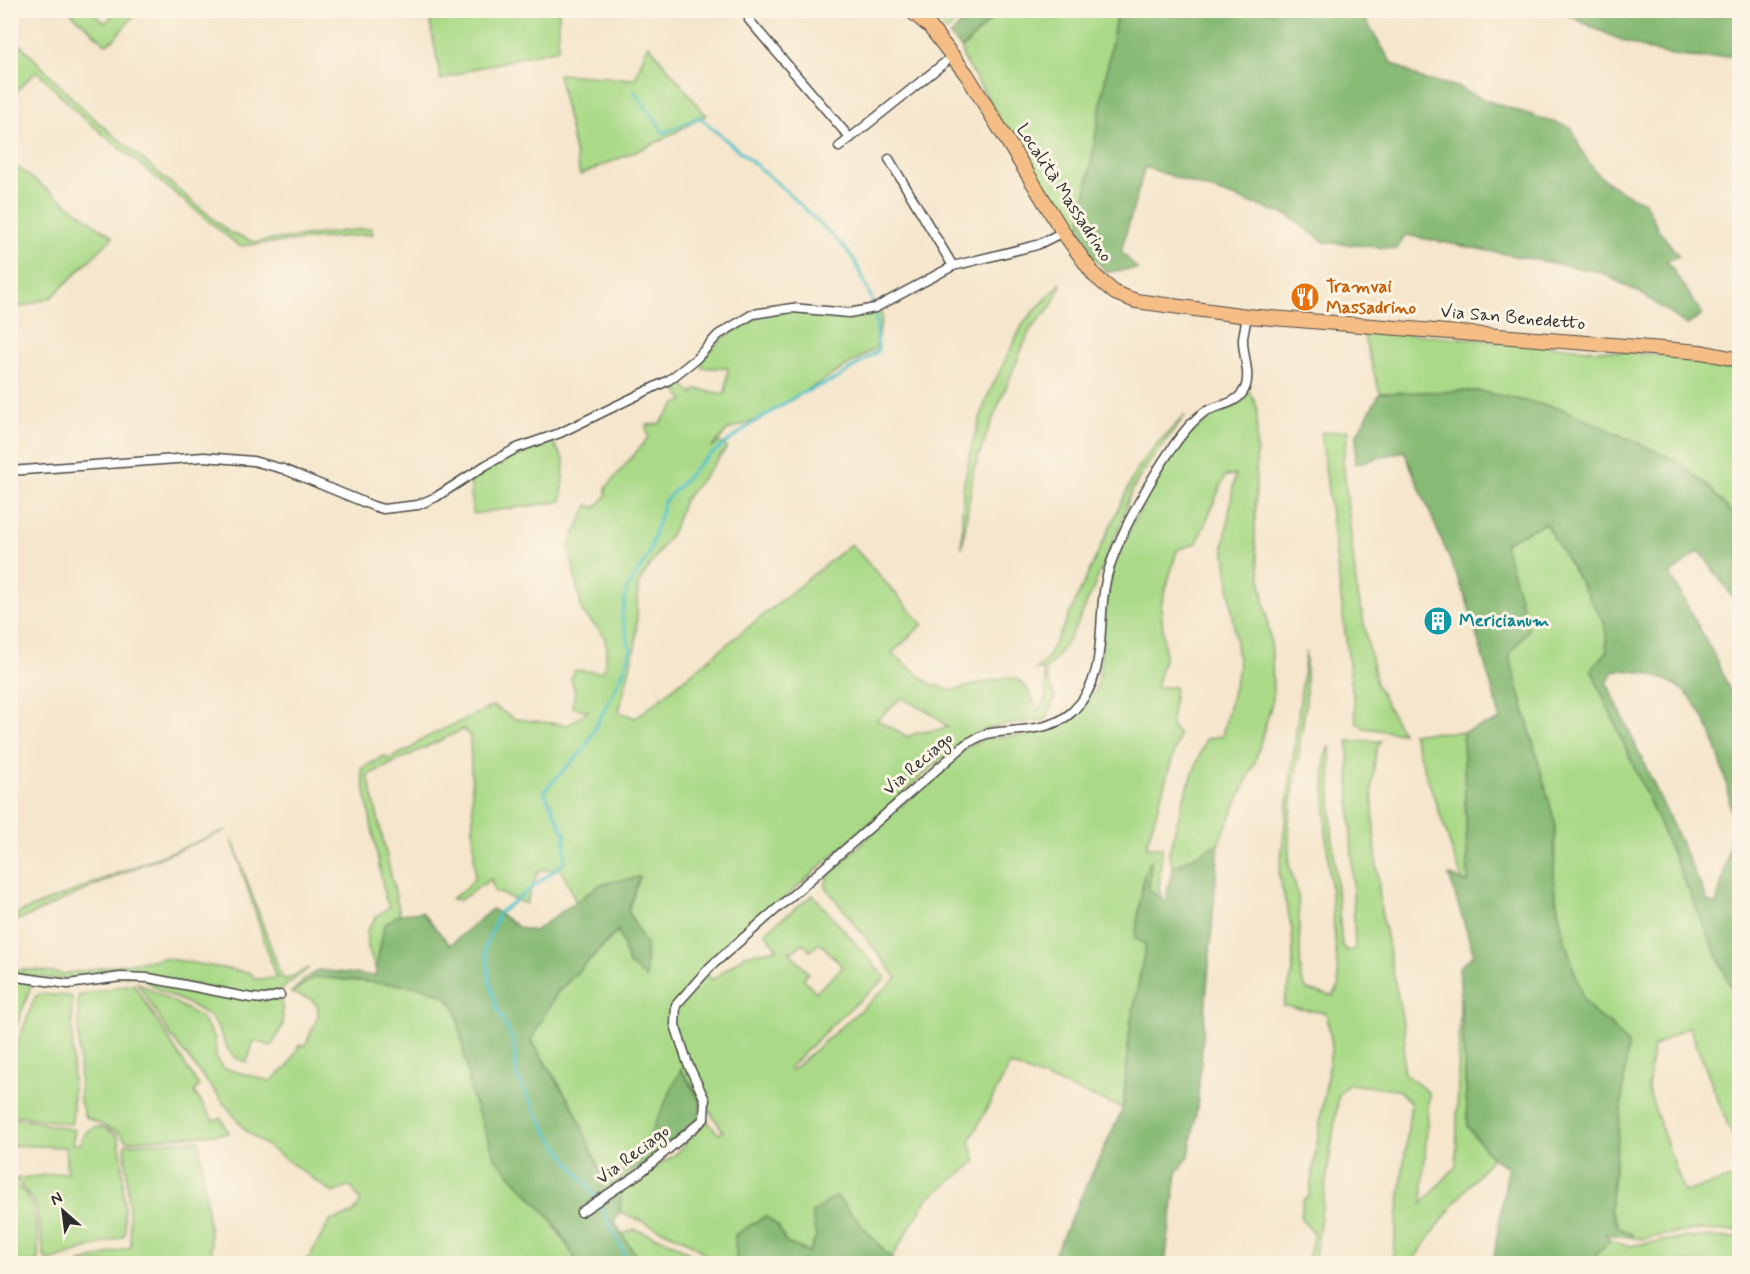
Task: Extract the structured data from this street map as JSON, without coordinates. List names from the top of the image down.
{
  "streets": {
    "main road": ["Località Massadrino", "Via San Benedetto"],
    "street": ["Via Reciago"]
  },
  "crossings": [
    ["Località Massadrino", "Via San Benedetto"],
    ["Località Massadrino", "Via Reciago"],
    ["Via San Benedetto", "Via Reciago"]
  ],
  "places": {
    "restaurant": ["Tramvai Massadrino"],
    "building": ["Mericianum"]
  },
  "north": "top left"
}
